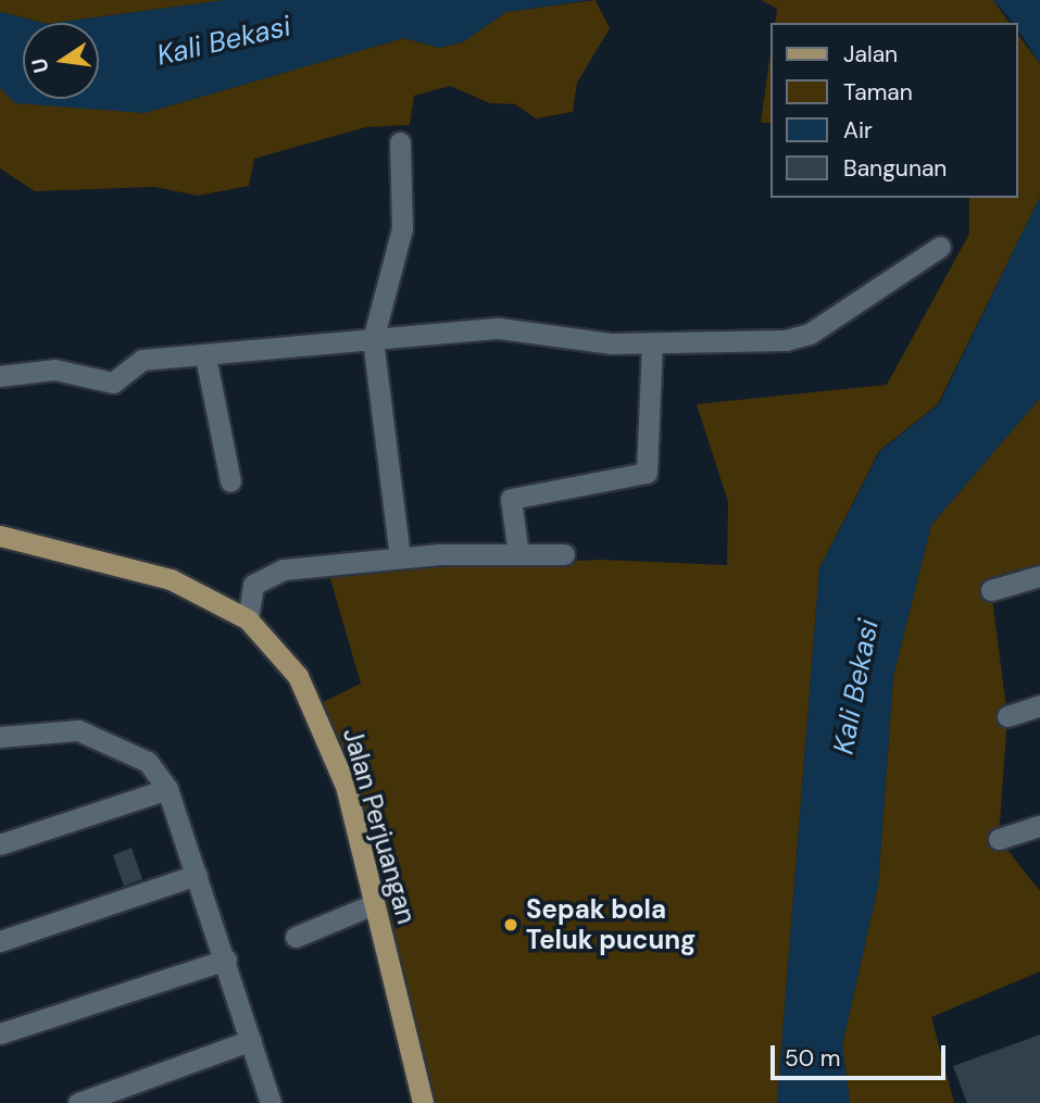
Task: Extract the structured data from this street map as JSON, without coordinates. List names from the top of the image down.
{
  "streets": {
    "main road": ["Jalan Perjuangan"]
  },
  "water": ["Kali Bekasi"],
  "places": ["Sepak bola Teluk pucung"],
  "legend": [
    "Jalan",
    "Taman",
    "Air",
    "Bangunan"
  ],
  "scale_bar": "50 m",
  "north": "left"
}
